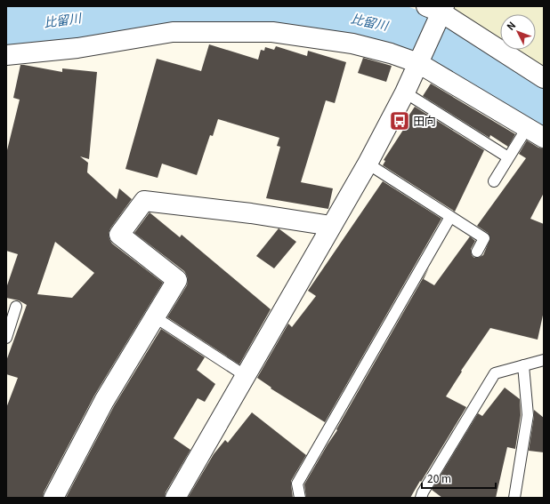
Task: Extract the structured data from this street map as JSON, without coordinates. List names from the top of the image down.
{
  "water": ["比留川"],
  "places": {
    "bus stop": ["田向"]
  },
  "scale_bar": "20 m",
  "north": "top left"
}
